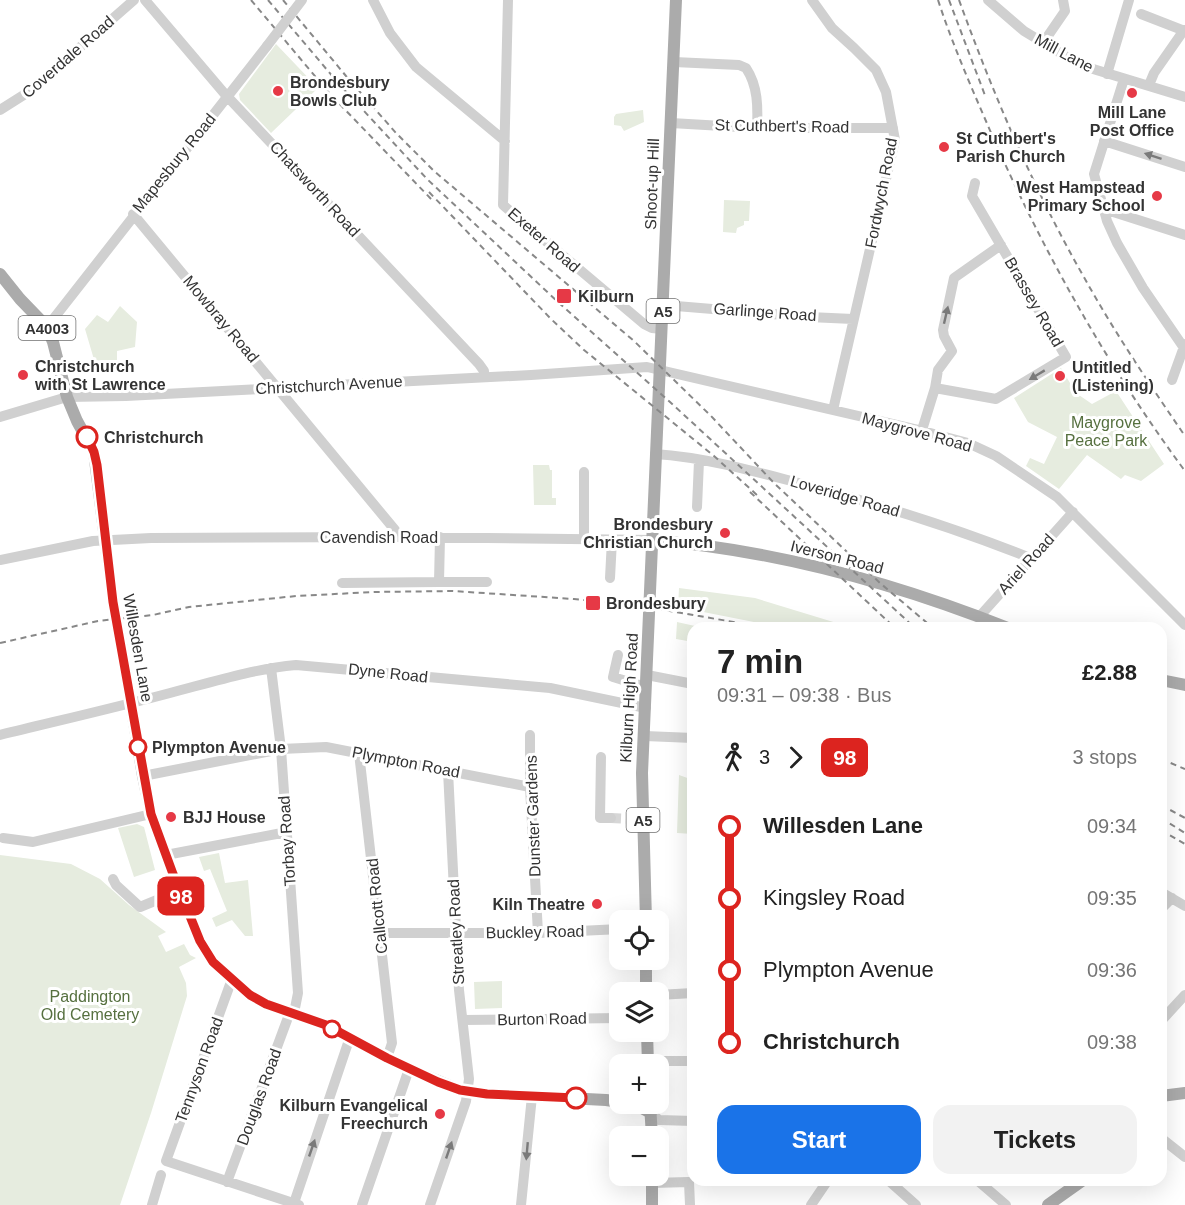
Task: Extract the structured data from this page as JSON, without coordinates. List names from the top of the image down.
{
  "streets": {
    "main road": [
      "Shoot-up Hill",
      "A5",
      "A4003",
      "Iverson Road",
      "Willesden Lane",
      "Kilburn High Road"
    ],
    "street": [
      "Mill Lane",
      "Coverdale Road",
      "St Cuthbert's Road",
      "Mapesbury Road",
      "Chatsworth Road",
      "Fordwych Road",
      "Exeter Road",
      "Brassey Road",
      "Garlinge Road",
      "Mowbray Road",
      "Christchurch Avenue",
      "Maygrove Road",
      "Loveridge Road",
      "Cavendish Road",
      "Ariel Road",
      "Dyne Road",
      "Plympton Road",
      "Dunster Gardens",
      "Torbay Road",
      "Callcott Road",
      "Streatley Road",
      "Buckley Road",
      "Burton Road",
      "Tennyson Road",
      "Douglas Road"
    ]
  },
  "crossings": [
    ["St Cuthbert's Road", "Shoot-up Hill"],
    ["St Cuthbert's Road", "Fordwych Road"],
    ["Mapesbury Road", "Chatsworth Road"],
    ["Mapesbury Road", "Mowbray Road"],
    ["Mapesbury Road", "Willesden Lane"],
    ["Shoot-up Hill", "Exeter Road"],
    ["Shoot-up Hill", "Christchurch Avenue"],
    ["Shoot-up Hill", "Maygrove Road"],
    ["Shoot-up Hill", "Kilburn High Road"],
    ["Chatsworth Road", "Christchurch Avenue"],
    ["Fordwych Road", "Garlinge Road"],
    ["Fordwych Road", "Maygrove Road"],
    ["Mowbray Road", "Christchurch Avenue"],
    ["Mowbray Road", "Cavendish Road"],
    ["Christchurch Avenue", "Maygrove Road"],
    ["Christchurch Avenue", "Willesden Lane"],
    ["Christchurch Avenue", "Kilburn High Road"],
    ["Maygrove Road", "Ariel Road"],
    ["Maygrove Road", "Kilburn High Road"],
    ["Loveridge Road", "Ariel Road"],
    ["Loveridge Road", "Kilburn High Road"],
    ["Cavendish Road", "Iverson Road"],
    ["Cavendish Road", "Willesden Lane"],
    ["Cavendish Road", "Kilburn High Road"],
    ["Iverson Road", "Ariel Road"],
    ["Iverson Road", "Kilburn High Road"],
    ["Willesden Lane", "Dyne Road"],
    ["Willesden Lane", "Torbay Road"],
    ["Willesden Lane", "Callcott Road"],
    ["Willesden Lane", "Streatley Road"],
    ["Willesden Lane", "Tennyson Road"],
    ["Willesden Lane", "Douglas Road"],
    ["Dyne Road", "Kilburn High Road"],
    ["Dyne Road", "Torbay Road"],
    ["Plympton Road", "Dunster Gardens"],
    ["Plympton Road", "Torbay Road"],
    ["Plympton Road", "Callcott Road"],
    ["Plympton Road", "Streatley Road"],
    ["Dunster Gardens", "Buckley Road"],
    ["Torbay Road", "Douglas Road"],
    ["Callcott Road", "Buckley Road"],
    ["Streatley Road", "Buckley Road"],
    ["Streatley Road", "Burton Road"],
    ["Tennyson Road", "Douglas Road"]
  ],
  "parks": ["Maygrove Peace Park", "Paddington Old Cemetery"],
  "places": {
    "other": [
      "Brondesbury Bowls Club",
      "Mill Lane Post Office",
      "St Cuthbert's Parish Church",
      "West Hampstead Primary School",
      "Christchurch with St Lawrence",
      "Untitled (Listening)",
      "Christchurch",
      "Brondesbury Christian Church",
      "Plympton Avenue",
      "BJJ House",
      "Kiln Theatre",
      "Kilburn Evangelical Freechurch"
    ],
    "transit": ["Kilburn", "Brondesbury"]
  },
  "lines": ["bus line 98"],
  "page": {
    "on_map": "98",
    "heading": ["7 min", "09:31 – 09:38 · Bus", "£2.88"],
    "legs": ["3", "98", "3 stops"],
    "list": [
      {
        "name": "Willesden Lane",
        "value": "09:34"
      },
      {
        "name": "Kingsley Road",
        "value": "09:35"
      },
      {
        "name": "Plympton Avenue",
        "value": "09:36"
      },
      {
        "name": "Christchurch",
        "value": "09:38"
      }
    ],
    "map_buttons": ["+", "−"],
    "buttons": ["Start", "Tickets"]
  }
}
